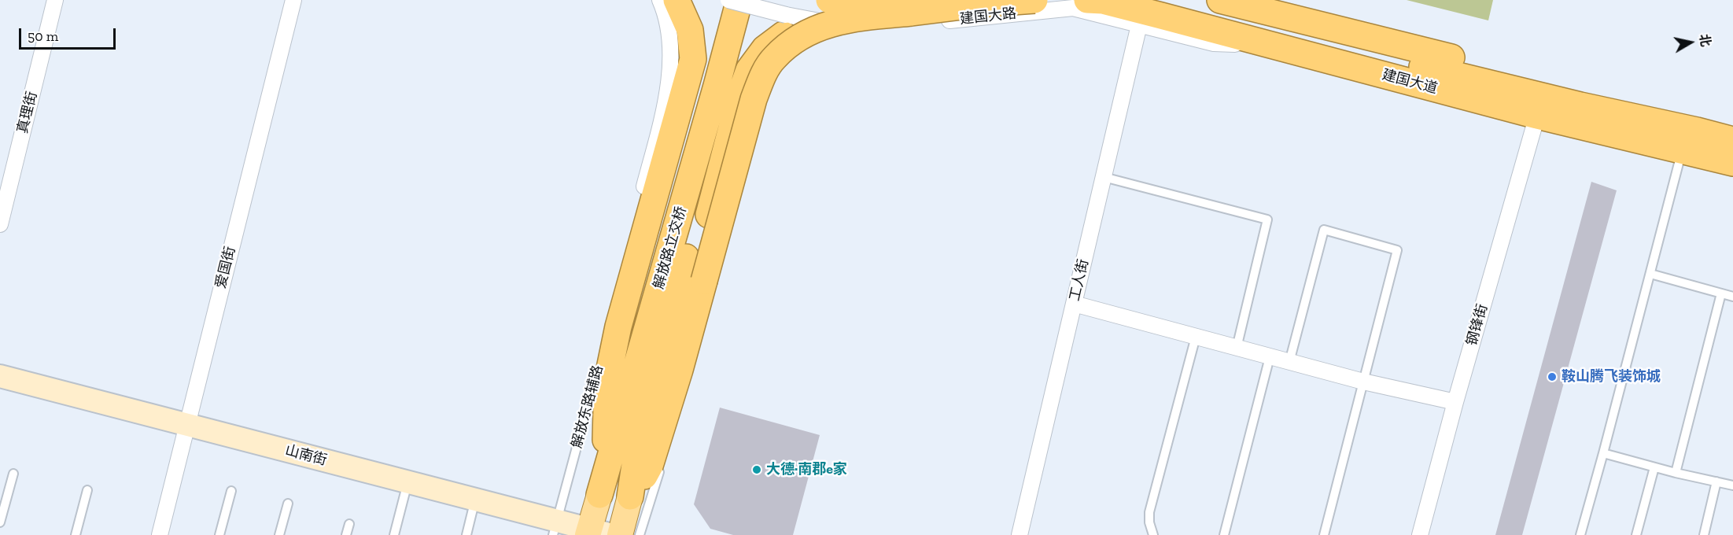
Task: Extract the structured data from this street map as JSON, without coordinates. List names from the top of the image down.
{
  "streets": {
    "highway": ["建国大道", "解放路立交桥"],
    "main road": ["山南街"],
    "street": [
      "建国大路",
      "真理街",
      "爱国街",
      "工人街",
      "钢锋街"
    ],
    "lane": ["解放东路辅路"]
  },
  "crossings": [
    ["建国大路", "建国大道"],
    ["建国大路", "工人街"],
    ["建国大道", "工人街"],
    ["建国大道", "钢锋街"],
    ["爱国街", "山南街"],
    ["解放东路辅路", "山南街"]
  ],
  "places": ["鞍山腾飞装饰城", "大德·南郡e家"],
  "scale_bar": "50 m",
  "north": "right"
}
